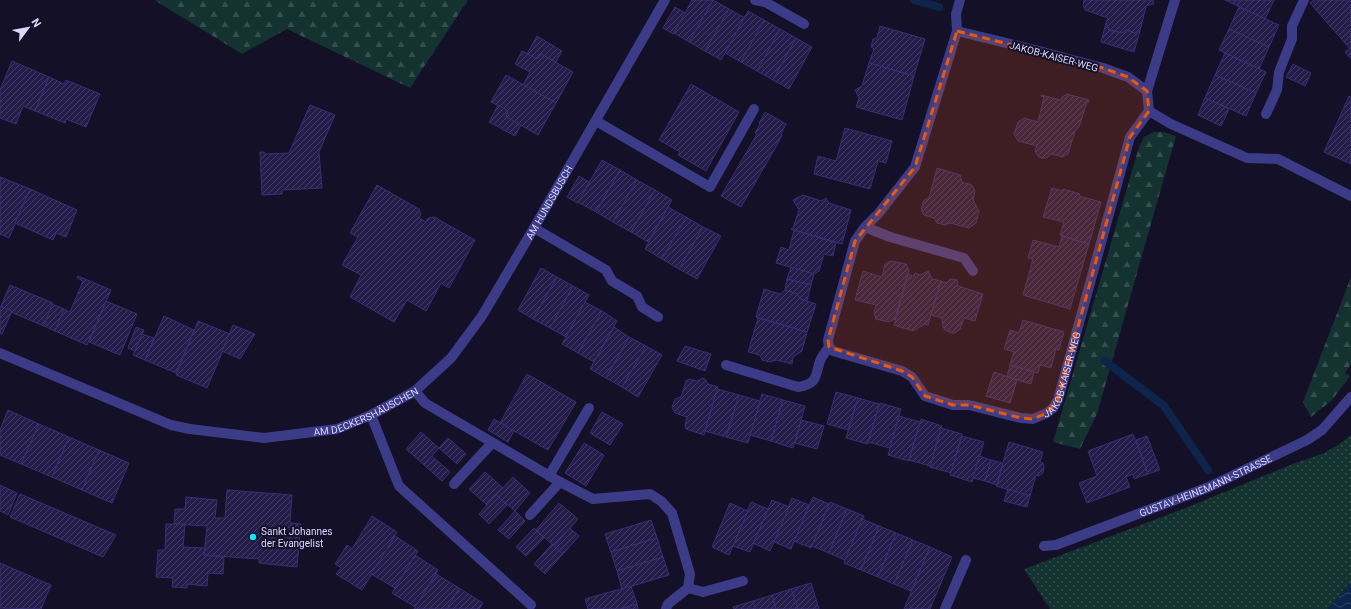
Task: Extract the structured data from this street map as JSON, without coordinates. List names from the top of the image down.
{
  "streets": {
    "street": [
      "JAKOB-KAISER-WEG",
      "AM HUNDSBUSCH",
      "AM DECKERSHÄUSCHEN",
      "GUSTAV-HEINEMANN-STRASSE"
    ]
  },
  "crossings": [
    ["AM HUNDSBUSCH", "AM DECKERSHÄUSCHEN"]
  ],
  "places": ["Sankt Johannes der Evangelist"],
  "north": "top right"
}
